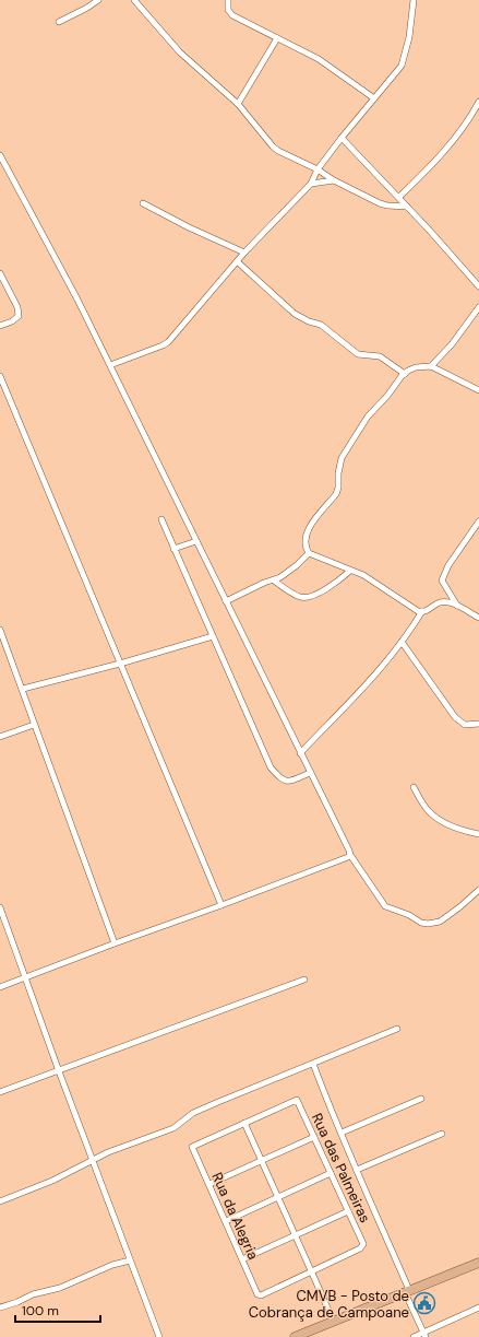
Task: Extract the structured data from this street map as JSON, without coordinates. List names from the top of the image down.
{
  "streets": {
    "street": ["Rua das Palmeiras", "Rua da Alegria"]
  },
  "crossings": [
    ["Rua das Palmeiras", "Rua da Alegria"]
  ],
  "places": {
    "public building": ["CMVB - Posto de Cobrança de Campoane"]
  },
  "scale_bar": "100 m"
}
